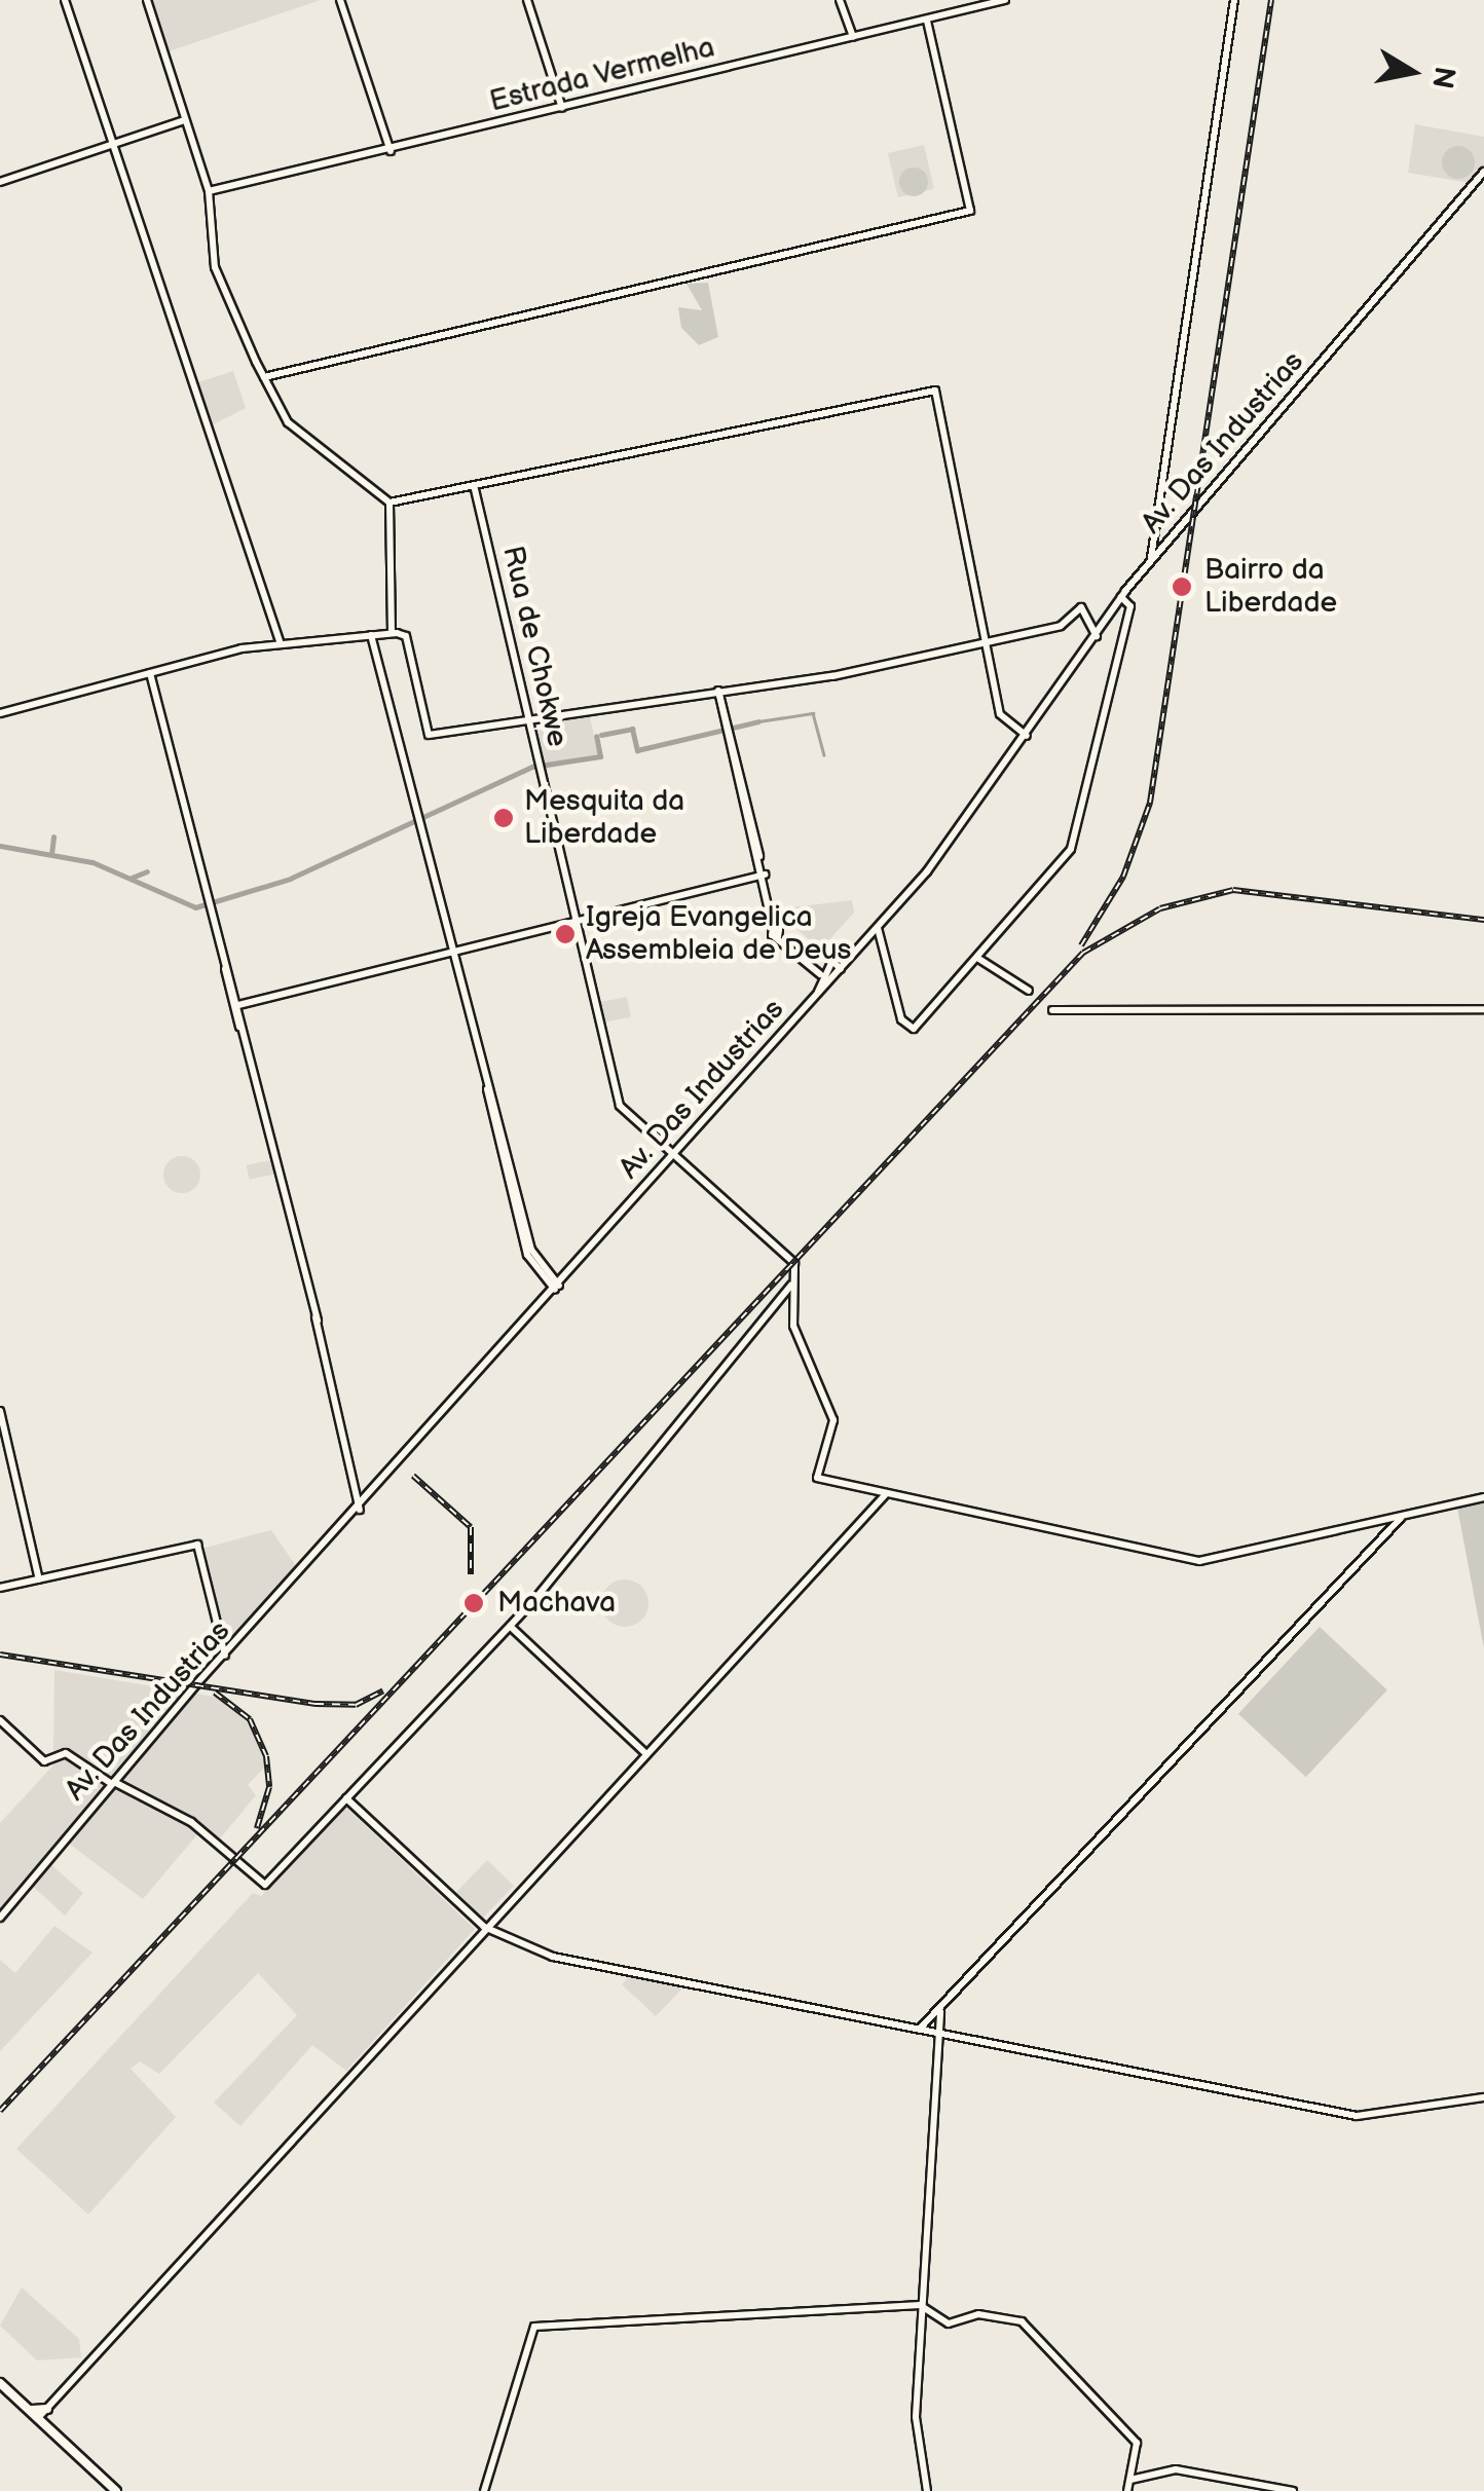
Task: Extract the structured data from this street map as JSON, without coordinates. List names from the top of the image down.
{
  "streets": {
    "street": ["Estrada Vermelha", "Av. Das Industrias", "Rua de Chokwe"]
  },
  "crossings": [
    ["Av. Das Industrias", "Rua de Chokwe"]
  ],
  "places": [
    "Bairro da Liberdade",
    "Mesquita da Liberdade",
    "Igreja Evangelica Assembleia de Deus",
    "Machava"
  ],
  "north": "right"
}
